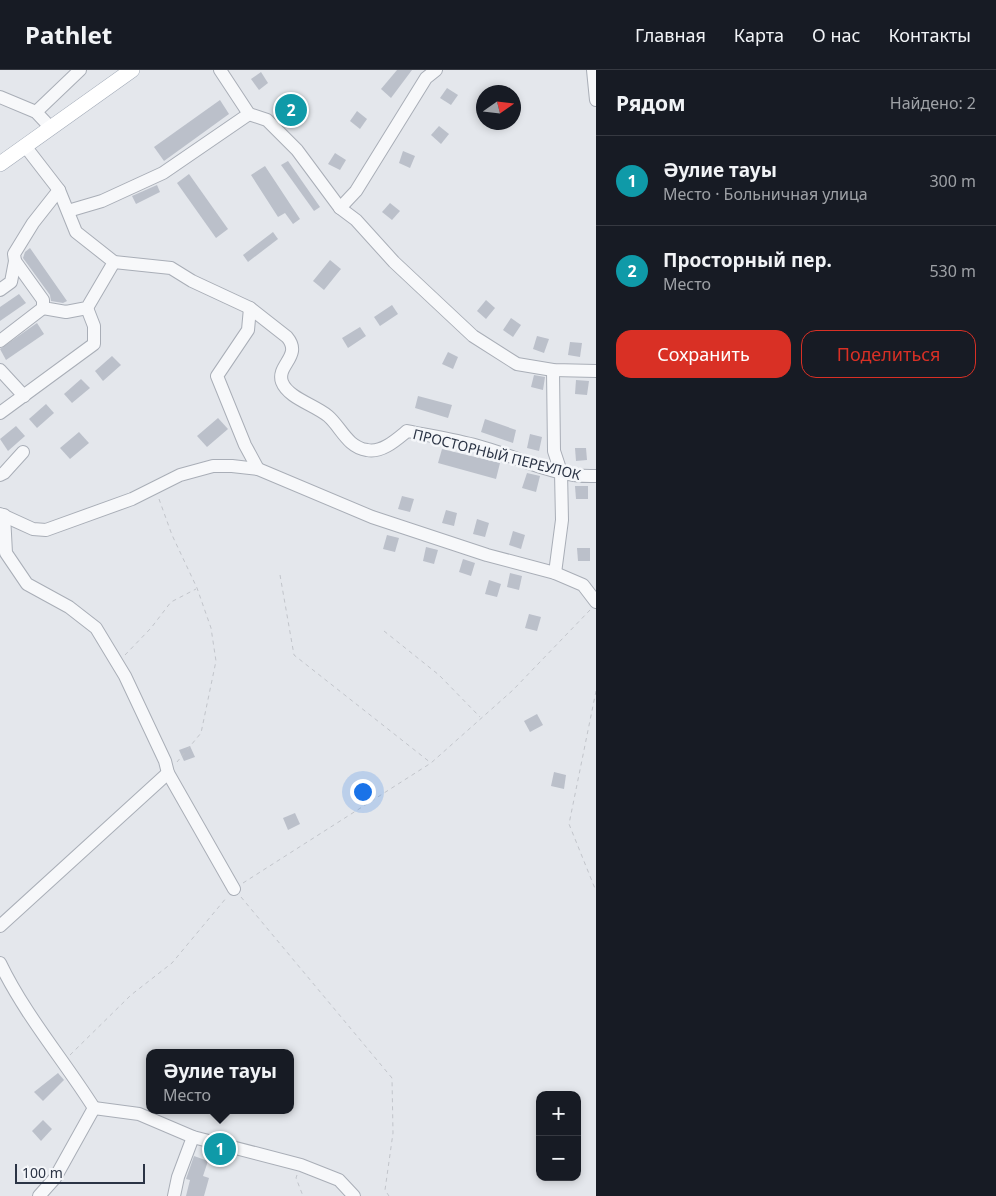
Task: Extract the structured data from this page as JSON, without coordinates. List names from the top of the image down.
{
  "streets": {
    "street": ["ПРОСТОРНЫЙ ПЕРЕУЛОК"]
  },
  "scale_bar": "100 m",
  "north": "right",
  "page": {
    "header": "Pathlet",
    "nav": [
      "Главная",
      "Карта",
      "О нас",
      "Контакты"
    ],
    "heading": ["Рядом", "Найдено: 2"],
    "pins": ["2", "1"],
    "list": [
      {
        "mark": "1",
        "name": "Әулие тауы",
        "note": "Место · Больничная улица",
        "value": "300 m"
      },
      {
        "mark": "2",
        "name": "Просторный пер.",
        "note": "Место",
        "value": "530 m"
      }
    ],
    "buttons": ["Сохранить", "Поделиться"],
    "popup": ["Әулие тауы", "Место"],
    "map_buttons": ["+", "−"],
    "scale": "100 m"
  }
}
